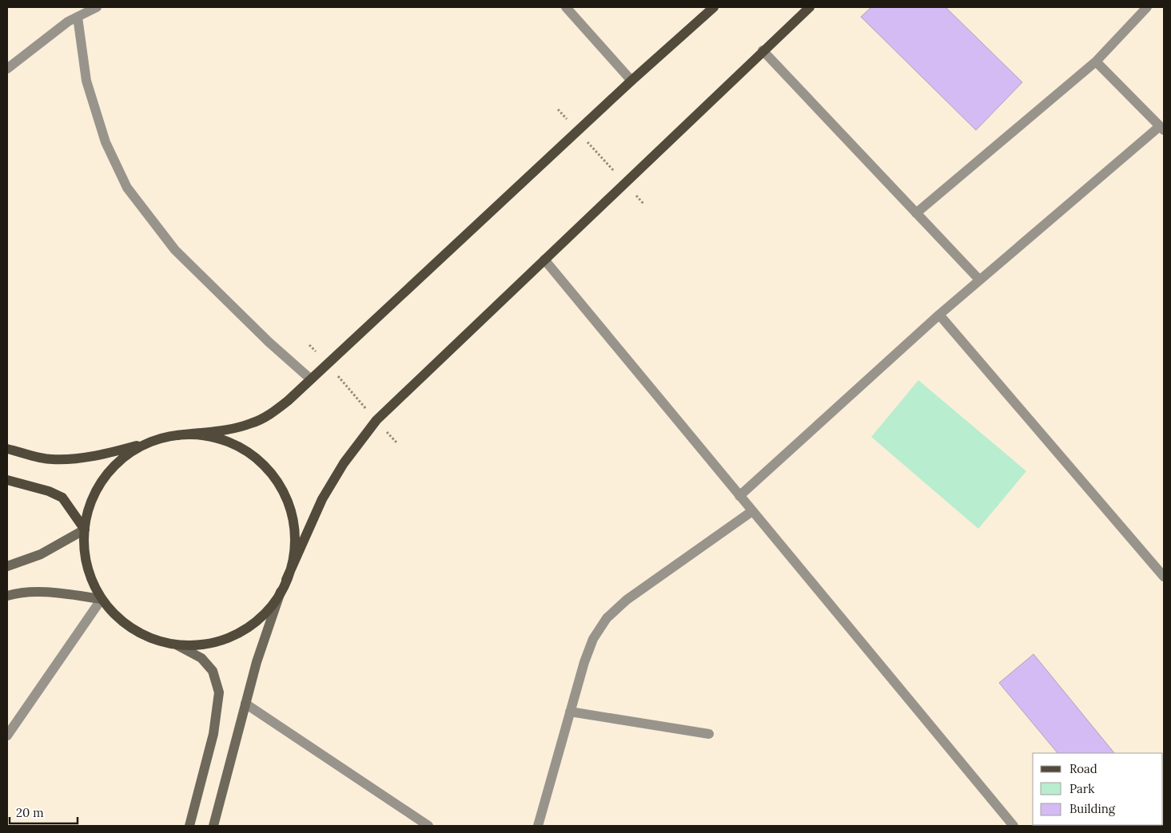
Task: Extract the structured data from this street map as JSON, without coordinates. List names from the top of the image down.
{
  "legend": ["Road", "Park", "Building"],
  "scale_bar": "20 m"
}
